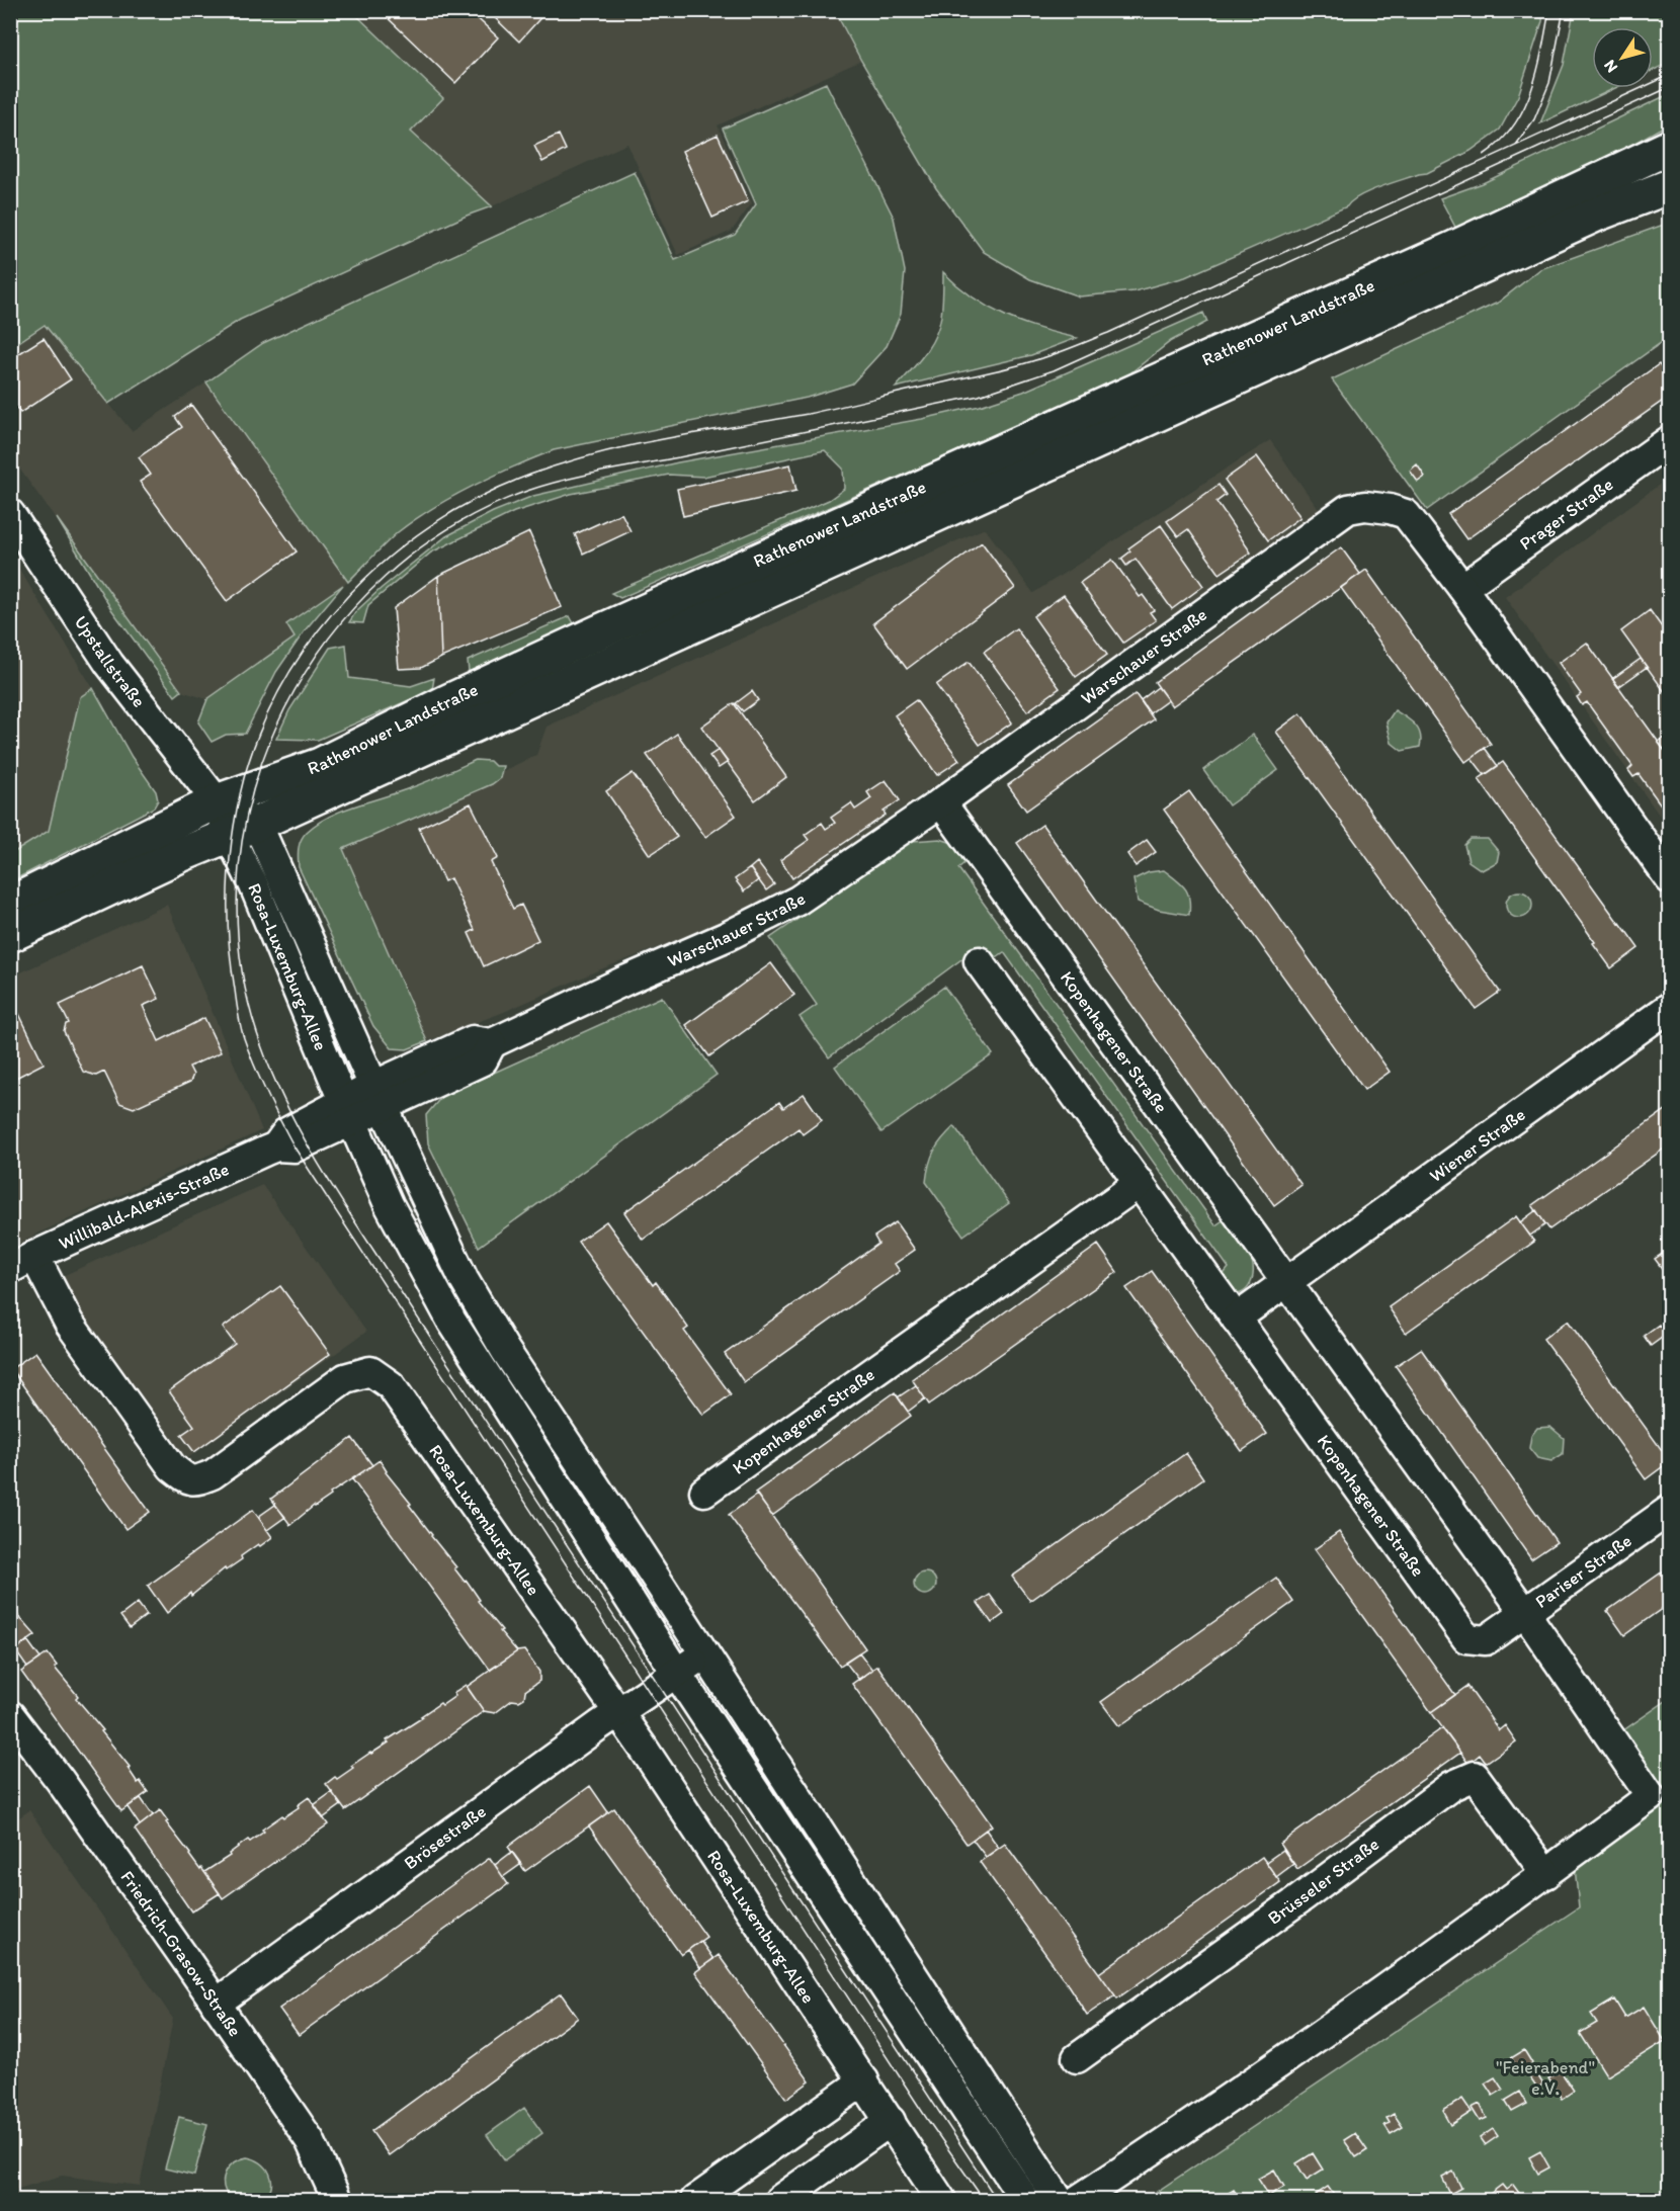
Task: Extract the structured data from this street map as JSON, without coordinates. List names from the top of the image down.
{
  "streets": {
    "main road": ["Rathenower Landstraße"],
    "street": [
      "Prager Straße",
      "Warschauer Straße",
      "Upstallstraße",
      "Rosa-Luxemburg-Allee",
      "Kopenhagener Straße",
      "Wiener Straße",
      "Willibald-Alexis-Straße",
      "Pariser Straße",
      "Brösestraße",
      "Brüsseler Straße",
      "Friedrich-Grasow-Straße"
    ]
  },
  "crossings": [
    ["Rathenower Landstraße", "Upstallstraße"],
    ["Rathenower Landstraße", "Rosa-Luxemburg-Allee"],
    ["Prager Straße", "Warschauer Straße"],
    ["Warschauer Straße", "Rosa-Luxemburg-Allee"],
    ["Warschauer Straße", "Kopenhagener Straße"],
    ["Upstallstraße", "Rosa-Luxemburg-Allee"],
    ["Rosa-Luxemburg-Allee", "Willibald-Alexis-Straße"],
    ["Rosa-Luxemburg-Allee", "Brösestraße"],
    ["Kopenhagener Straße", "Wiener Straße"],
    ["Kopenhagener Straße", "Pariser Straße"],
    ["Kopenhagener Straße", "Brüsseler Straße"],
    ["Brösestraße", "Friedrich-Grasow-Straße"]
  ],
  "parks": ["\"Feierabend\" e.V."],
  "north": "bottom left"
}
